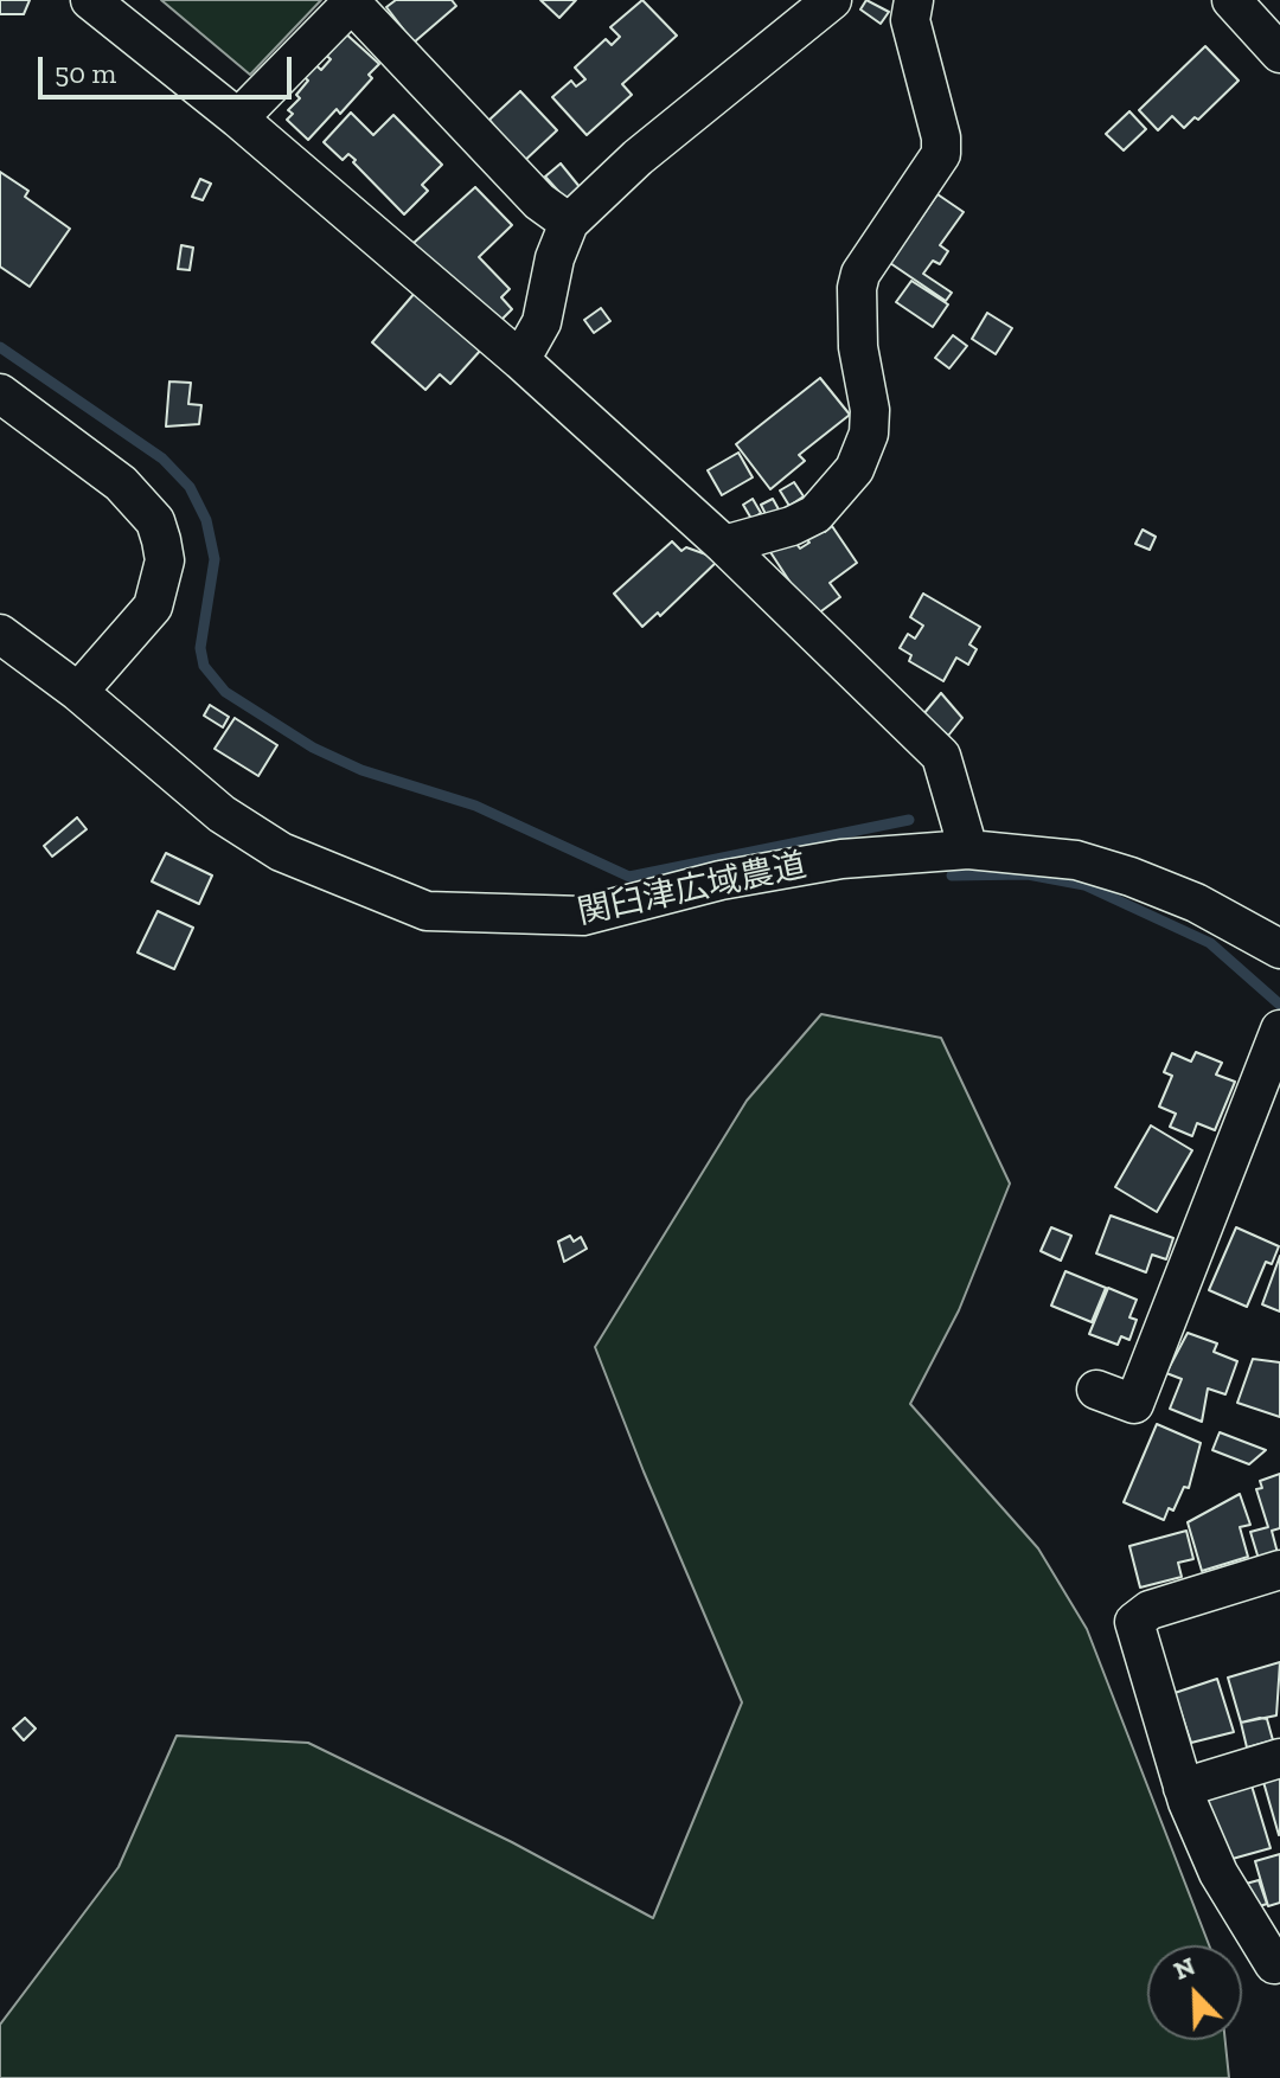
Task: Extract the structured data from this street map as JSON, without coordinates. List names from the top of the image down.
{
  "streets": {
    "street": ["関臼津広域農道"]
  },
  "scale_bar": "50 m",
  "north": "top left"
}
